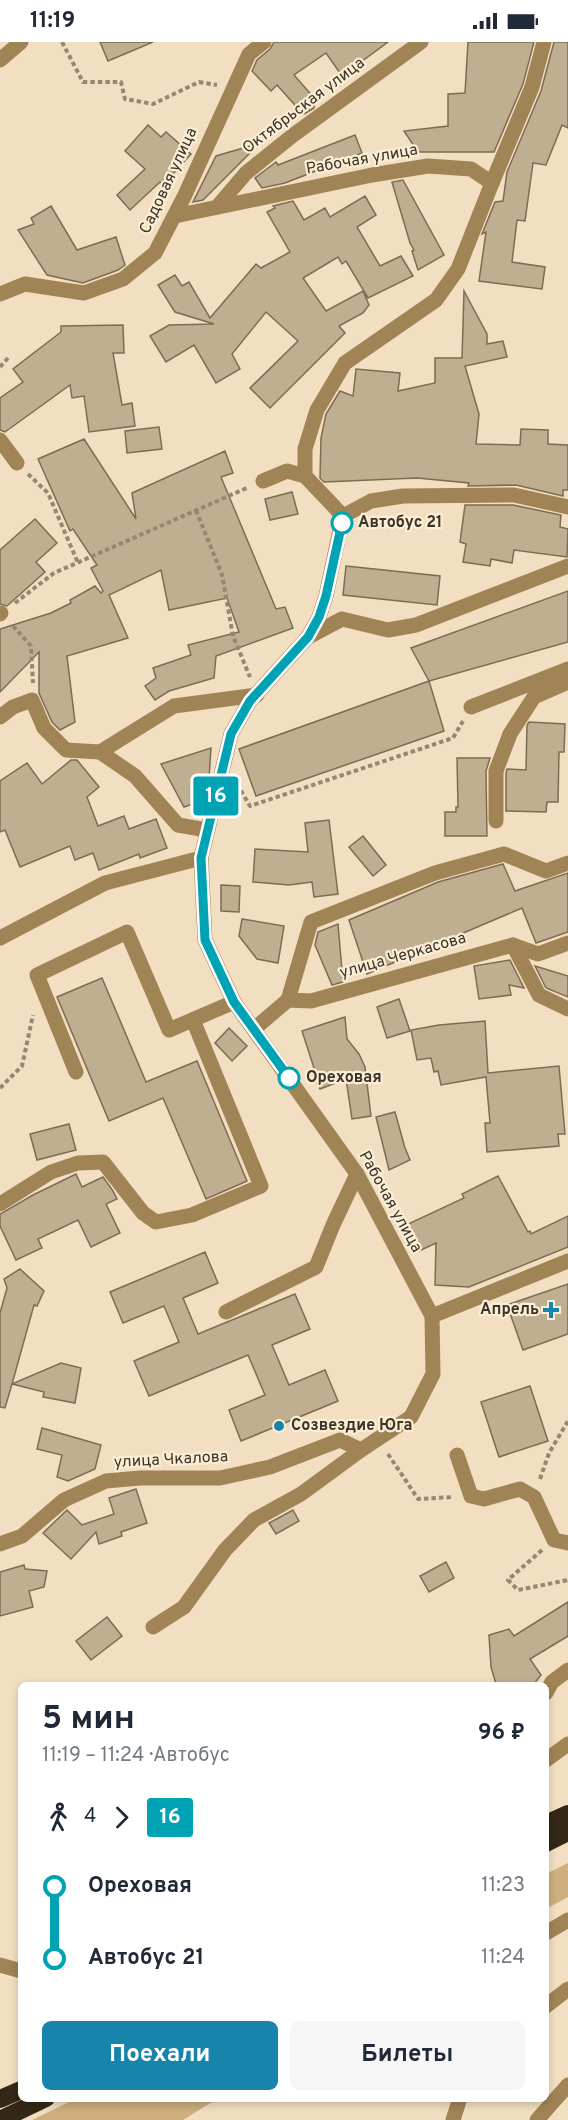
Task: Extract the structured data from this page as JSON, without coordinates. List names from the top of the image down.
{
  "streets": {
    "street": [
      "Октябрьская улица",
      "Рабочая улица",
      "Садовая улица",
      "улица Черкасова",
      "улица Чкалова"
    ]
  },
  "crossings": [
    ["Октябрьская улица", "Рабочая улица"],
    ["Рабочая улица", "Садовая улица"]
  ],
  "places": {
    "other": ["Автобус 21", "Ореховая", "Созвездие Юга"],
    "health": ["Апрель"]
  },
  "lines": ["bus line 16"],
  "page": {
    "status": "11:19",
    "on_map": "16",
    "heading": ["5 мин", "11:19 – 11:24 · Автобус", "96 ₽"],
    "legs": ["4", "16"],
    "list": [
      {
        "name": "Ореховая",
        "value": "11:23"
      },
      {
        "name": "Автобус 21",
        "value": "11:24"
      }
    ],
    "buttons": ["Поехали", "Билеты"]
  }
}
